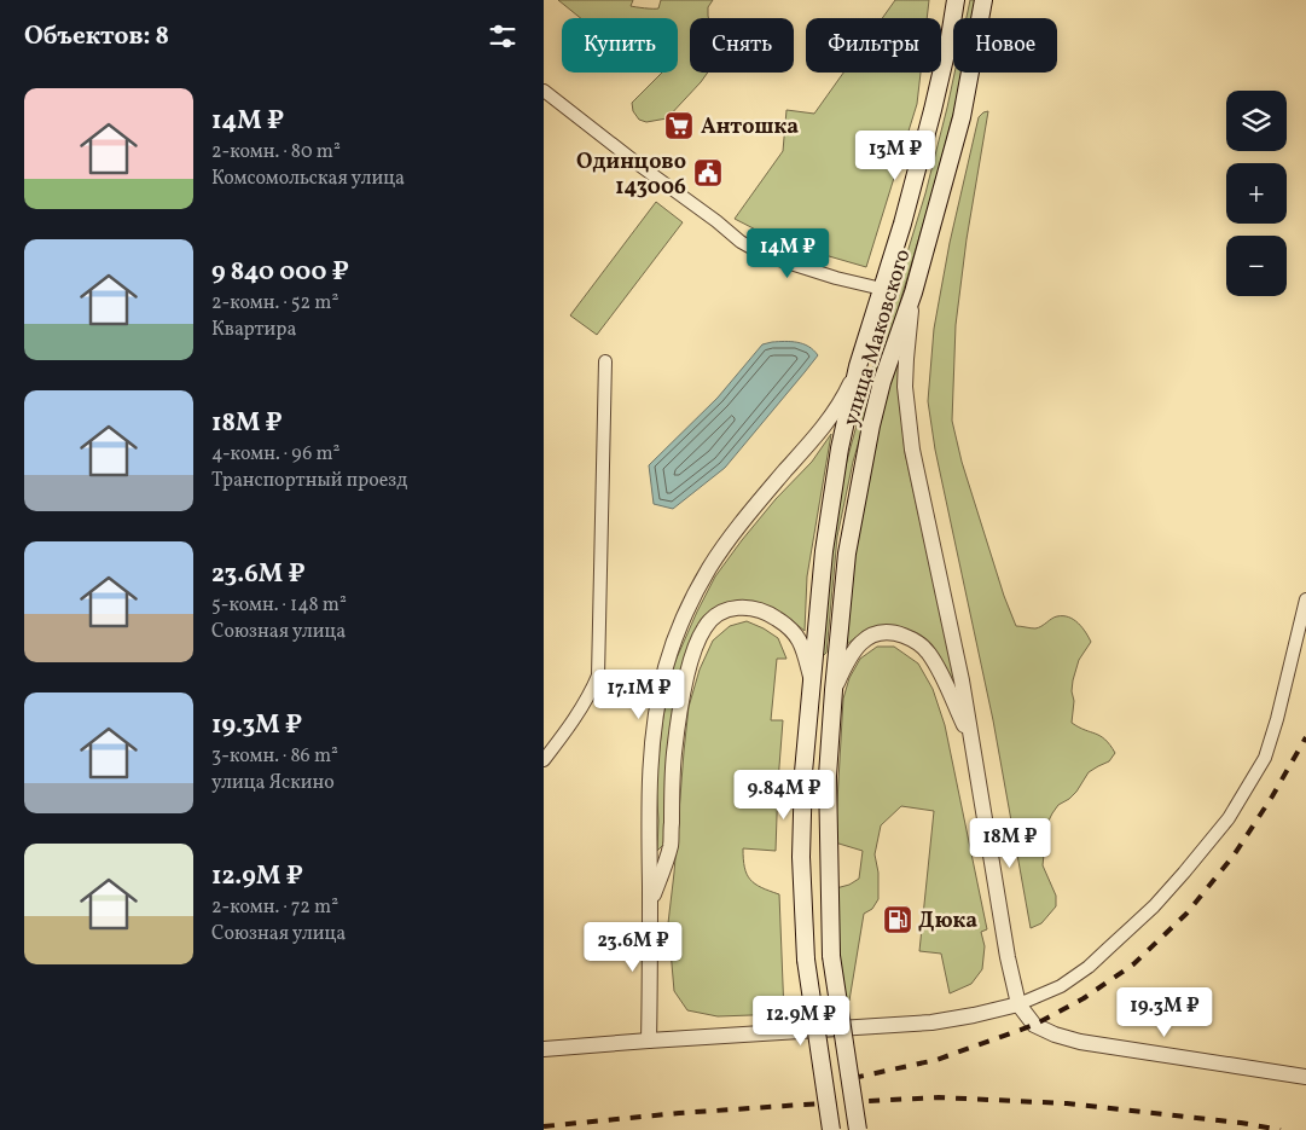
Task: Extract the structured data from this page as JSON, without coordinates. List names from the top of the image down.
{
  "streets": {
    "main road": ["улица Маковского"]
  },
  "places": {
    "supermarket": ["Антошка"],
    "public building": ["Одинцово 143006"],
    "fuel station": ["Дюка"]
  },
  "page": {
    "heading": "Объектов: 8",
    "chip": [
      "Купить",
      "Снять",
      "Фильтры",
      "Новое"
    ],
    "list": [
      {
        "name": "14M ₽",
        "note": "2-комн. · 80 m² · Комсомольская улица"
      },
      {
        "name": "9 840 000 ₽",
        "note": "2-комн. · 52 m² · Квартира"
      },
      {
        "name": "18M ₽",
        "note": "4-комн. · 96 m² · Транспортный проезд"
      },
      {
        "name": "23.6M ₽",
        "note": "5-комн. · 148 m² · Союзная улица"
      },
      {
        "name": "19.3M ₽",
        "note": "3-комн. · 86 m² · улица Яскино"
      },
      {
        "name": "12.9M ₽",
        "note": "2-комн. · 72 m² · Союзная улица"
      }
    ],
    "map_buttons": ["+", "−"],
    "price": [
      "13M ₽",
      "14M ₽",
      "17.1M ₽",
      "9.84M ₽",
      "18M ₽",
      "23.6M ₽",
      "19.3M ₽",
      "12.9M ₽"
    ]
  }
}
